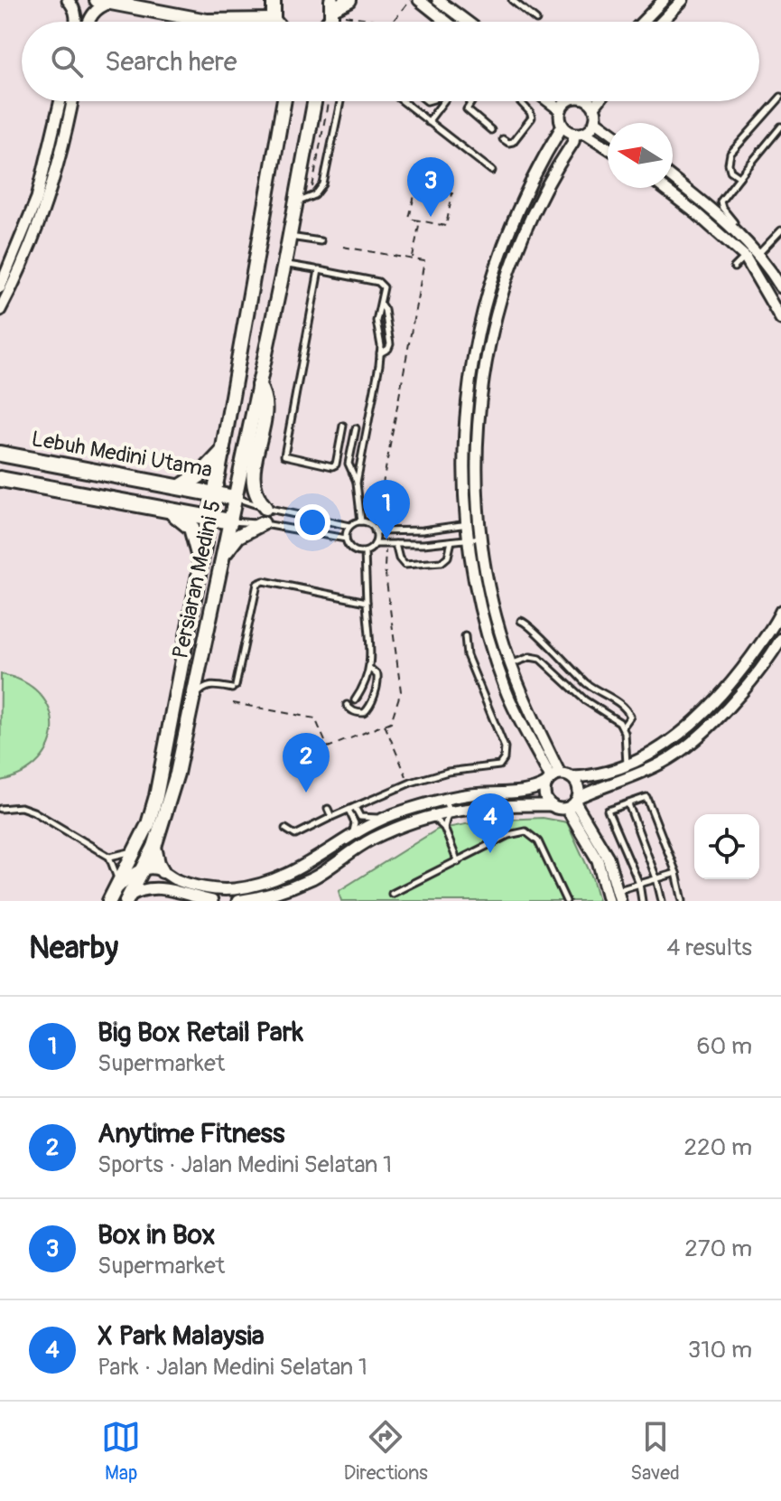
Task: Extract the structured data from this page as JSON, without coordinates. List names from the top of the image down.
{
  "streets": {
    "main road": ["Lebuh Medini Utama"],
    "street": ["Persiaran Medini 5"]
  },
  "crossings": [
    ["Lebuh Medini Utama", "Persiaran Medini 5"]
  ],
  "north": "left",
  "page": {
    "search": "Search here",
    "pins": [
      "3",
      "1",
      "2",
      "4"
    ],
    "heading": ["Nearby", "4 results"],
    "list": [
      {
        "mark": "1",
        "name": "Big Box Retail Park",
        "note": "Supermarket",
        "value": "60 m"
      },
      {
        "mark": "2",
        "name": "Anytime Fitness",
        "note": "Sports · Jalan Medini Selatan 1",
        "value": "220 m"
      },
      {
        "mark": "3",
        "name": "Box in Box",
        "note": "Supermarket",
        "value": "270 m"
      },
      {
        "mark": "4",
        "name": "X Park Malaysia",
        "note": "Park · Jalan Medini Selatan 1",
        "value": "310 m"
      }
    ],
    "nav": ["Map", "Directions", "Saved"]
  }
}
